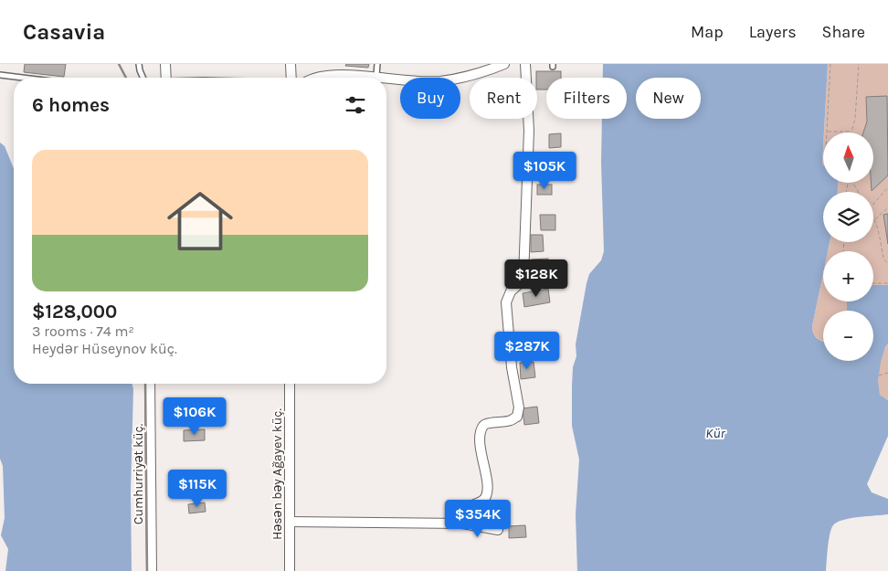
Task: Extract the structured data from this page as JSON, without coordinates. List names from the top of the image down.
{
  "streets": {
    "street": ["Cumhurriyət küç.", "Həsən bəy Ağayev küç."]
  },
  "water": ["Kür"],
  "north": "top",
  "page": {
    "header": "Casavia",
    "nav": ["Map", "Layers", "Share"],
    "chip": [
      "Buy",
      "Rent",
      "Filters",
      "New"
    ],
    "heading": "6 homes",
    "map_buttons": ["+", "−"],
    "list": [
      {
        "name": "$128,000",
        "note": "3 rooms · 74 m² · Heydər Hüseynov küç."
      }
    ],
    "price": [
      "$105K",
      "$128K",
      "$287K",
      "$106K",
      "$115K",
      "$354K"
    ]
  }
}
